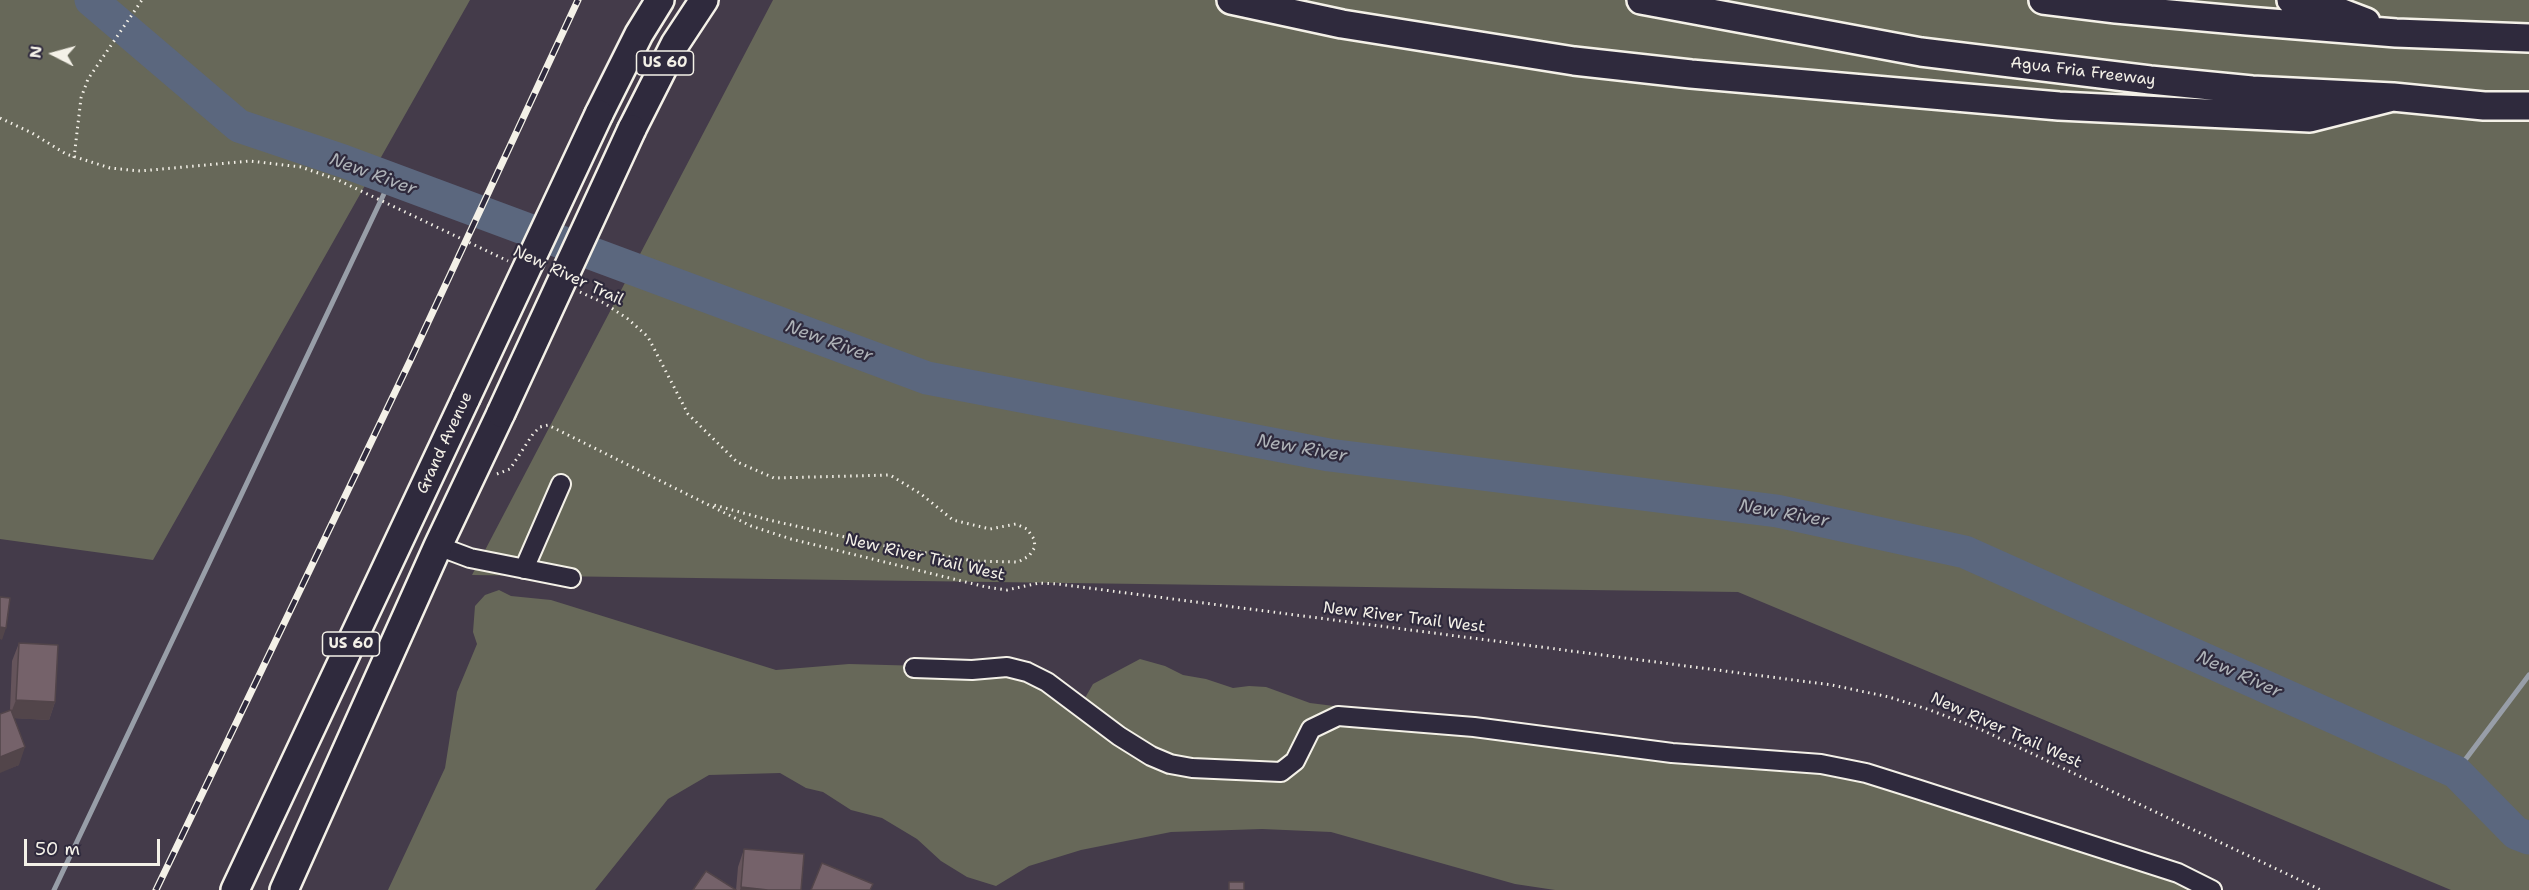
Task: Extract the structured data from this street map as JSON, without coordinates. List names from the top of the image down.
{
  "streets": {
    "highway": ["US 60", "Agua Fria Freeway", "Grand Avenue"],
    "path": ["New River Trail", "New River Trail West"]
  },
  "crossings": [
    ["New River Trail", "New River Trail West"]
  ],
  "water": ["New River"],
  "scale_bar": "50 m",
  "north": "left"
}
